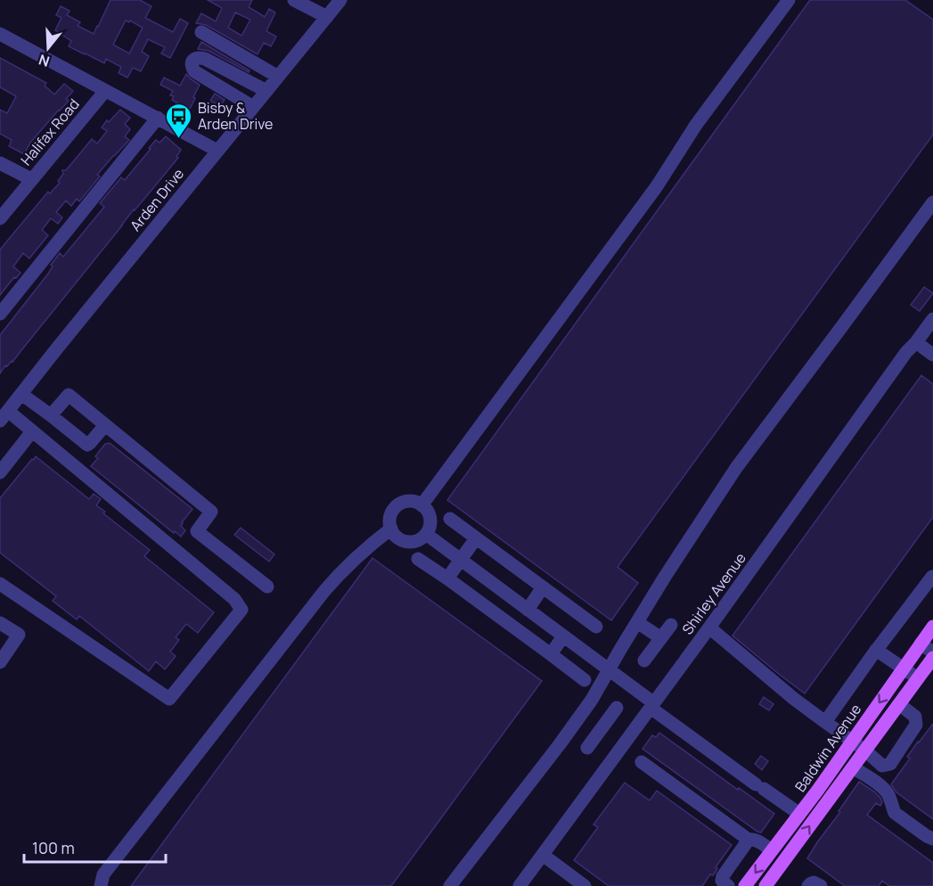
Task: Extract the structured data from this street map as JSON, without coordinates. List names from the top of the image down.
{
  "streets": {
    "main road": ["Baldwin Avenue"],
    "street": ["Halifax Road", "Arden Drive", "Shirley Avenue"]
  },
  "places": {
    "bus stop": ["Bisby & Arden Drive"]
  },
  "scale_bar": "100 m",
  "north": "bottom"
}
